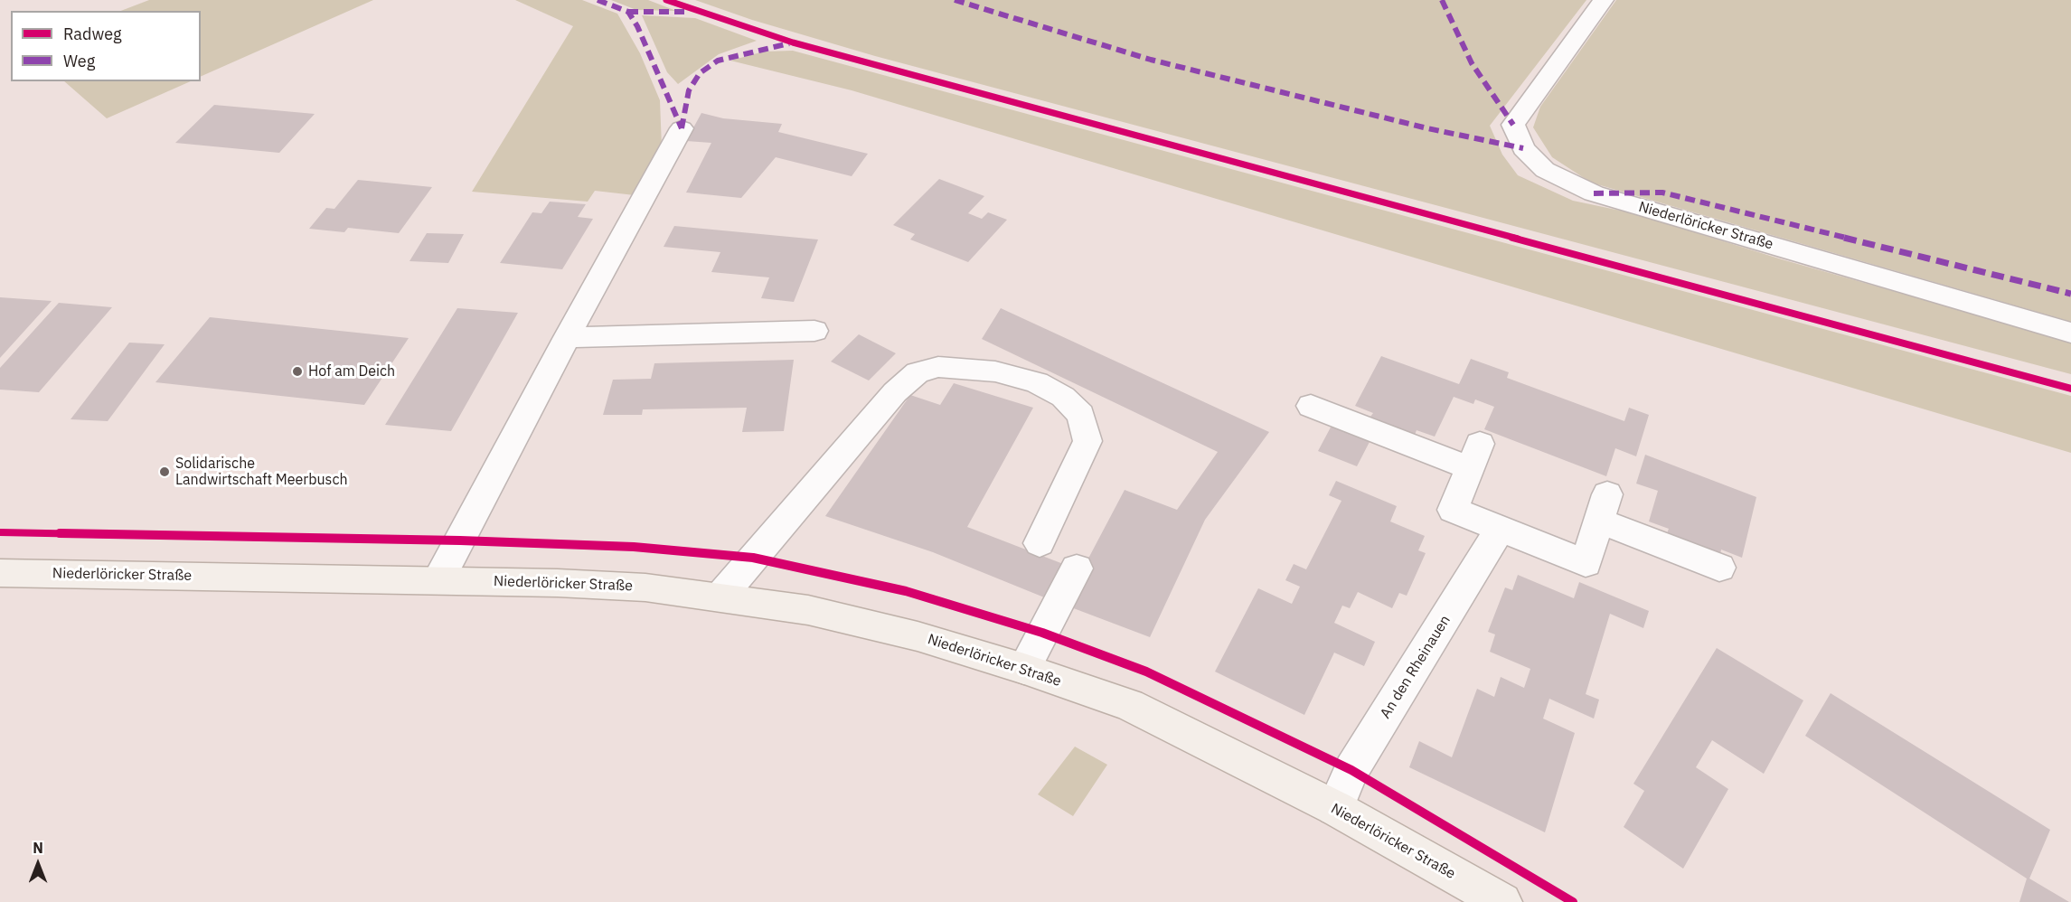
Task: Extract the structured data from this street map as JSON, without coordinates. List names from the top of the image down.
{
  "streets": {
    "main road": ["Niederlöricker Straße"],
    "street": ["An den Rheinauen"]
  },
  "crossings": [
    ["Niederlöricker Straße", "An den Rheinauen"]
  ],
  "places": ["Hof am Deich", "Solidarische Landwirtschaft Meerbusch"],
  "legend": ["Radweg", "Weg"],
  "north": "top"
}
